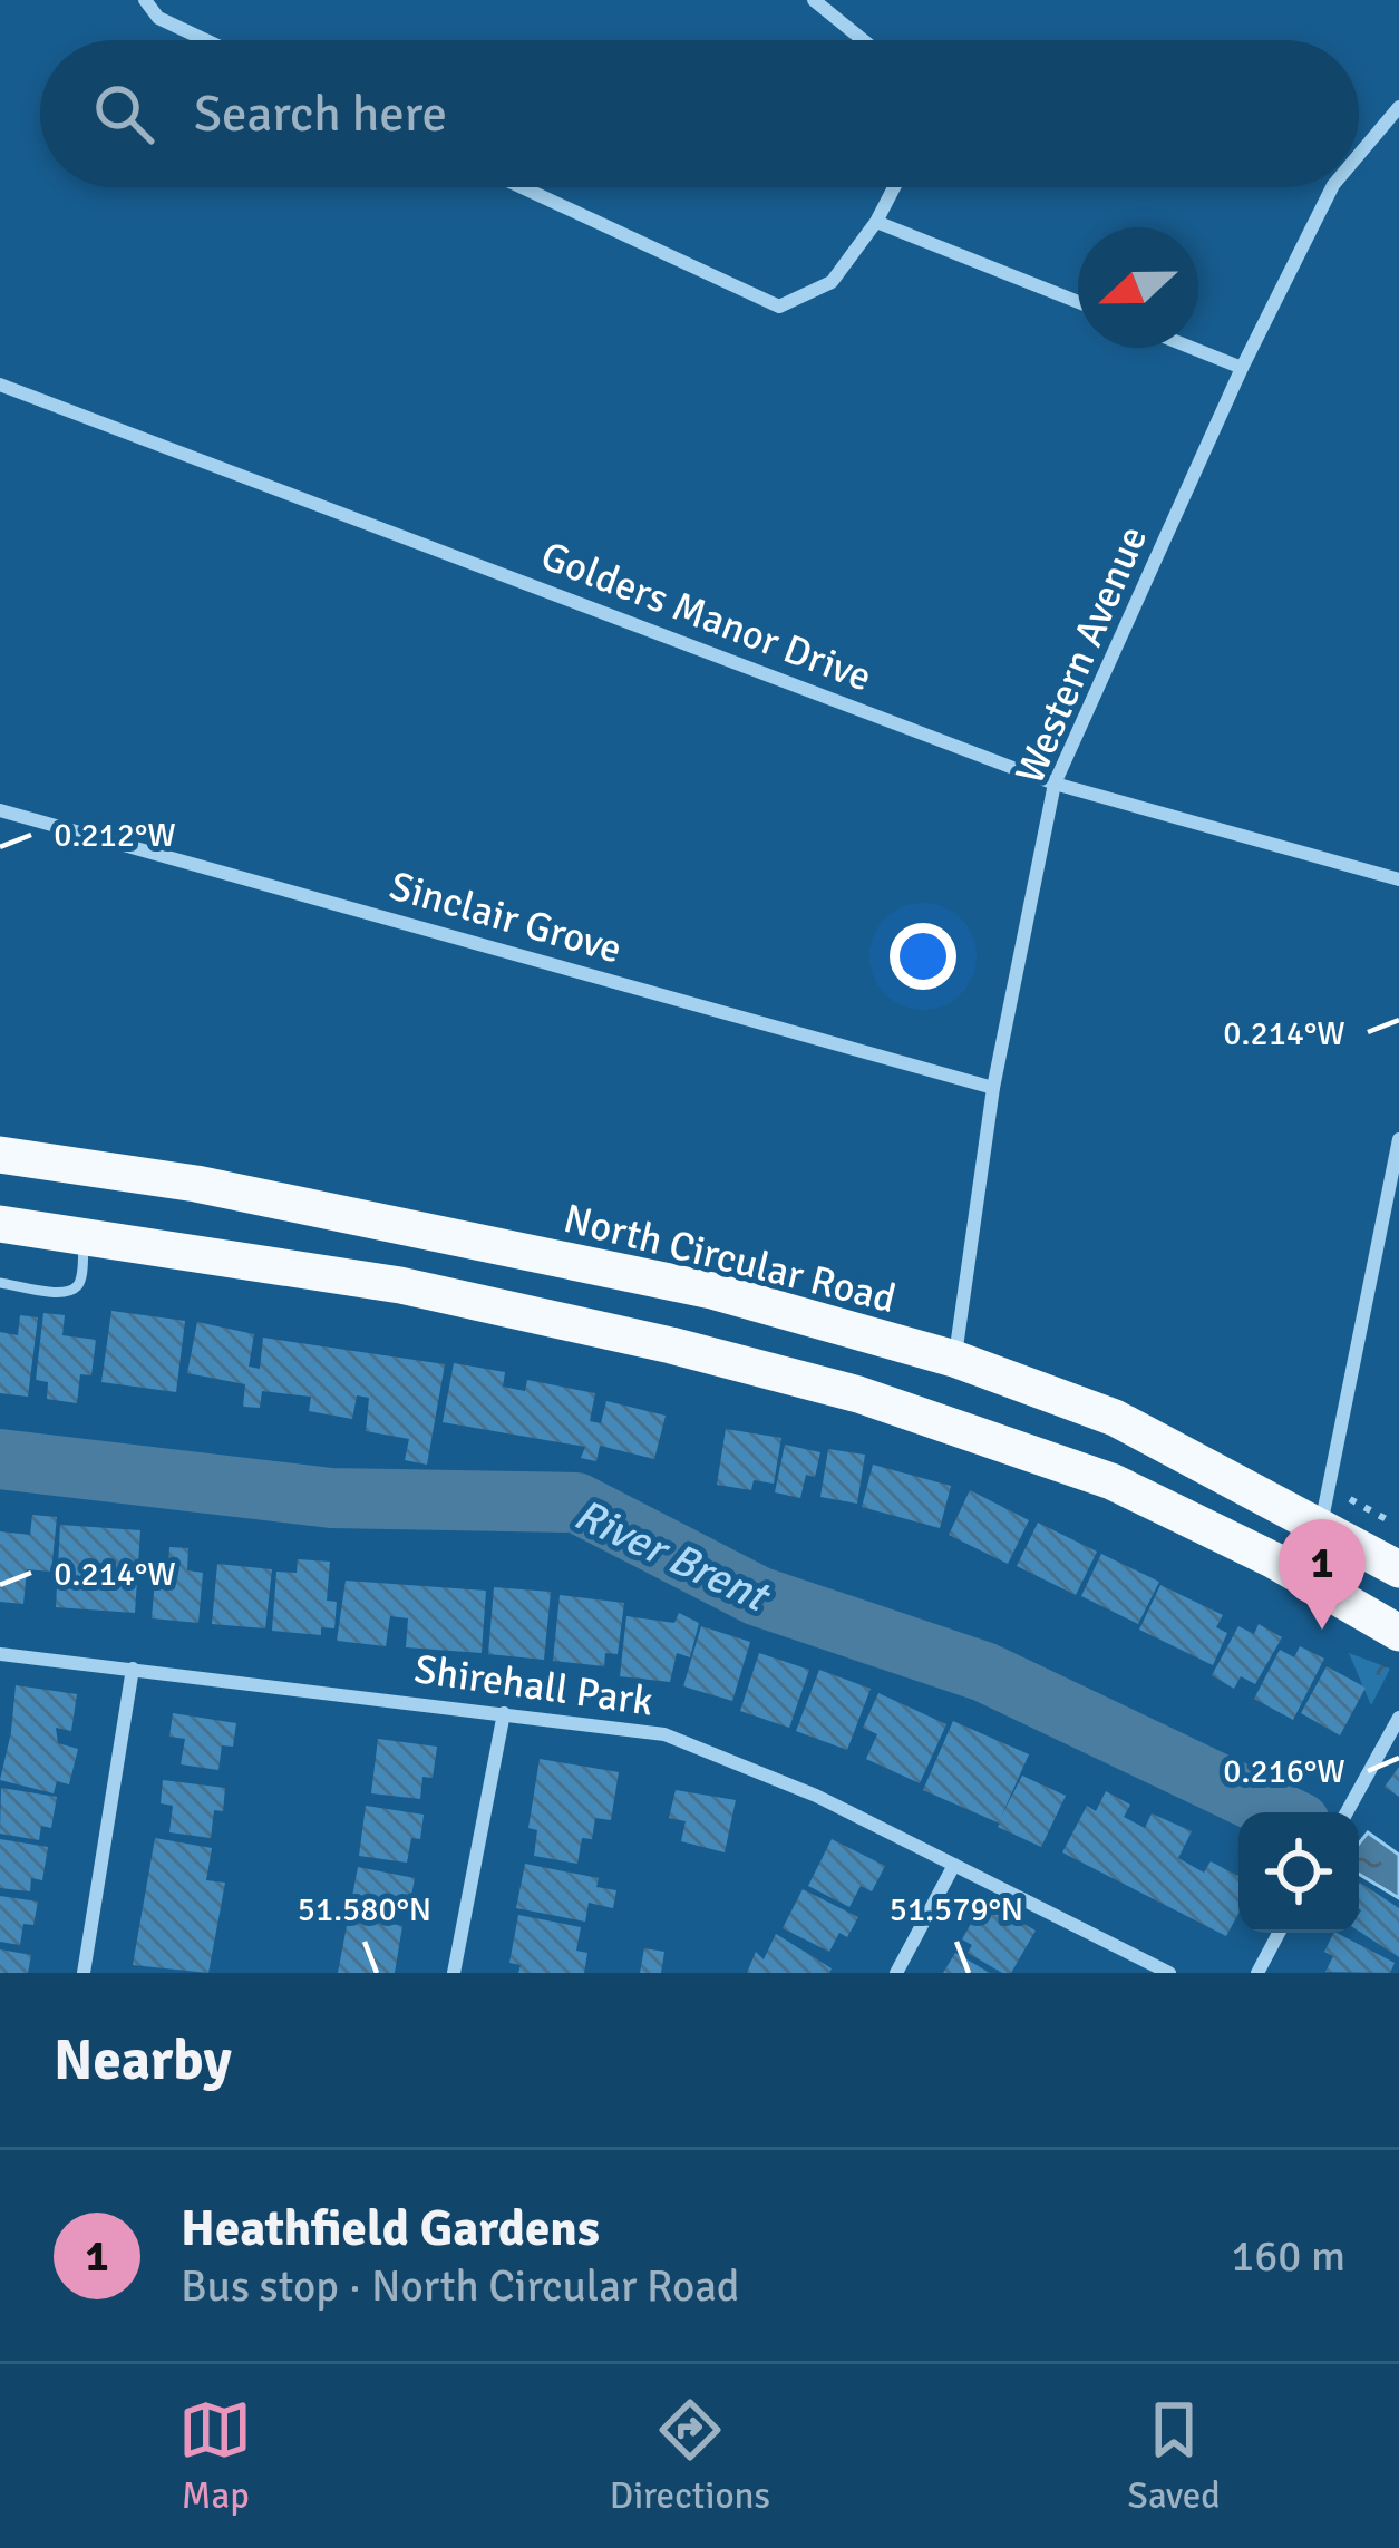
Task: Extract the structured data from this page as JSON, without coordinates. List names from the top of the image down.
{
  "streets": {
    "highway": ["North Circular Road"],
    "street": [
      "Golders Manor Drive",
      "Western Avenue",
      "Sinclair Grove",
      "Shirehall Park"
    ]
  },
  "crossings": [
    ["Golders Manor Drive", "Western Avenue"],
    ["Western Avenue", "Sinclair Grove"],
    ["Western Avenue", "North Circular Road"]
  ],
  "water": ["River Brent"],
  "north": "left",
  "page": {
    "search": "Search here",
    "pins": "1",
    "heading": "Nearby",
    "list": [
      {
        "mark": "1",
        "name": "Heathfield Gardens",
        "note": "Bus stop · North Circular Road",
        "value": "160 m"
      }
    ],
    "nav": ["Map", "Directions", "Saved"]
  },
  "coordinates": [
    "0.212°W",
    "0.214°W",
    "0.216°W",
    "51.580°N",
    "51.579°N"
  ]
}
